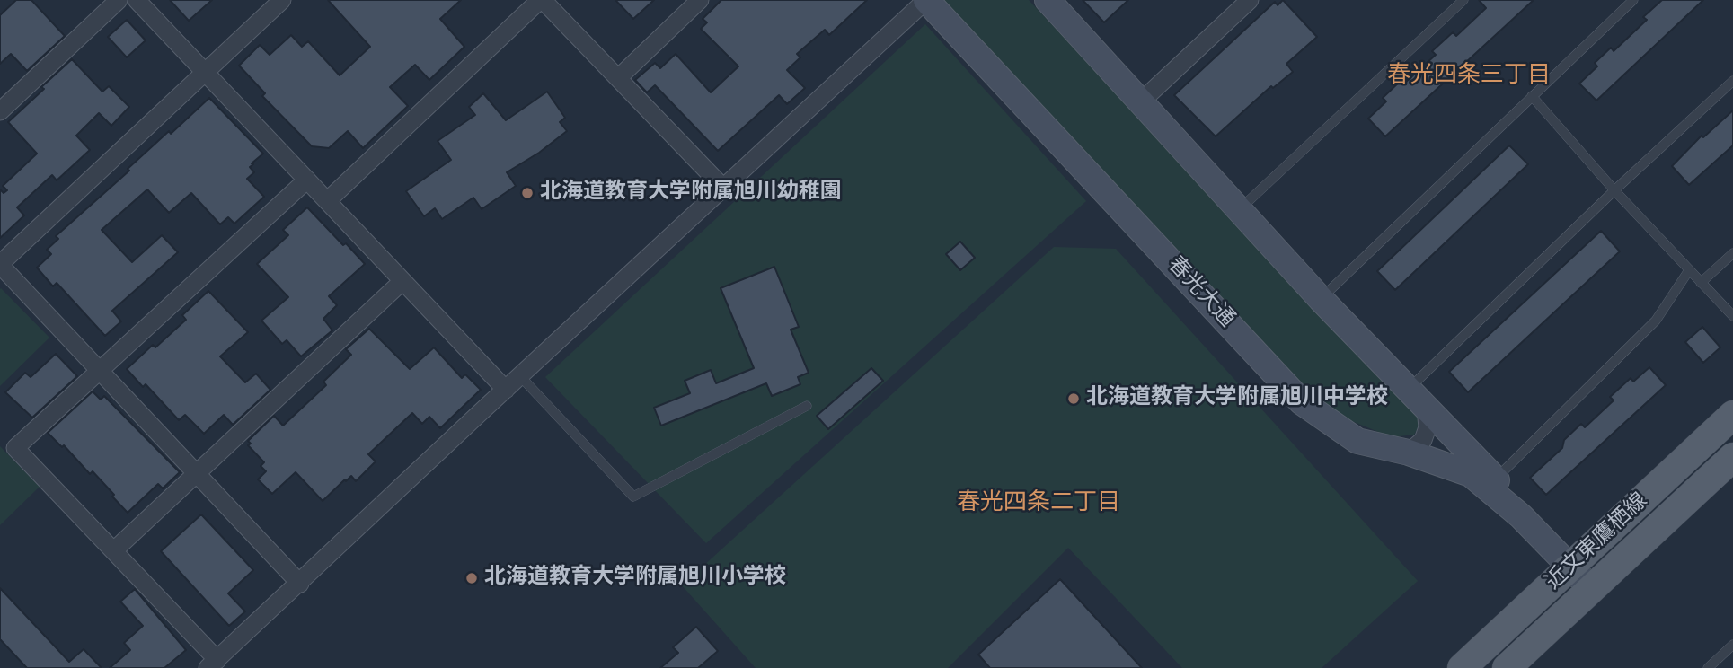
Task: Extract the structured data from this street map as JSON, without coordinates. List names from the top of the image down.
{
  "streets": {
    "main road": ["近文東鷹栖線"],
    "street": ["春光大通"]
  },
  "crossings": [
    ["春光大通", "近文東鷹栖線"]
  ],
  "districts": ["春光四条三丁目", "春光四条二丁目"],
  "places": ["北海道教育大学附属旭川幼稚園", "北海道教育大学附属旭川中学校", "北海道教育大学附属旭川小学校"]
}
